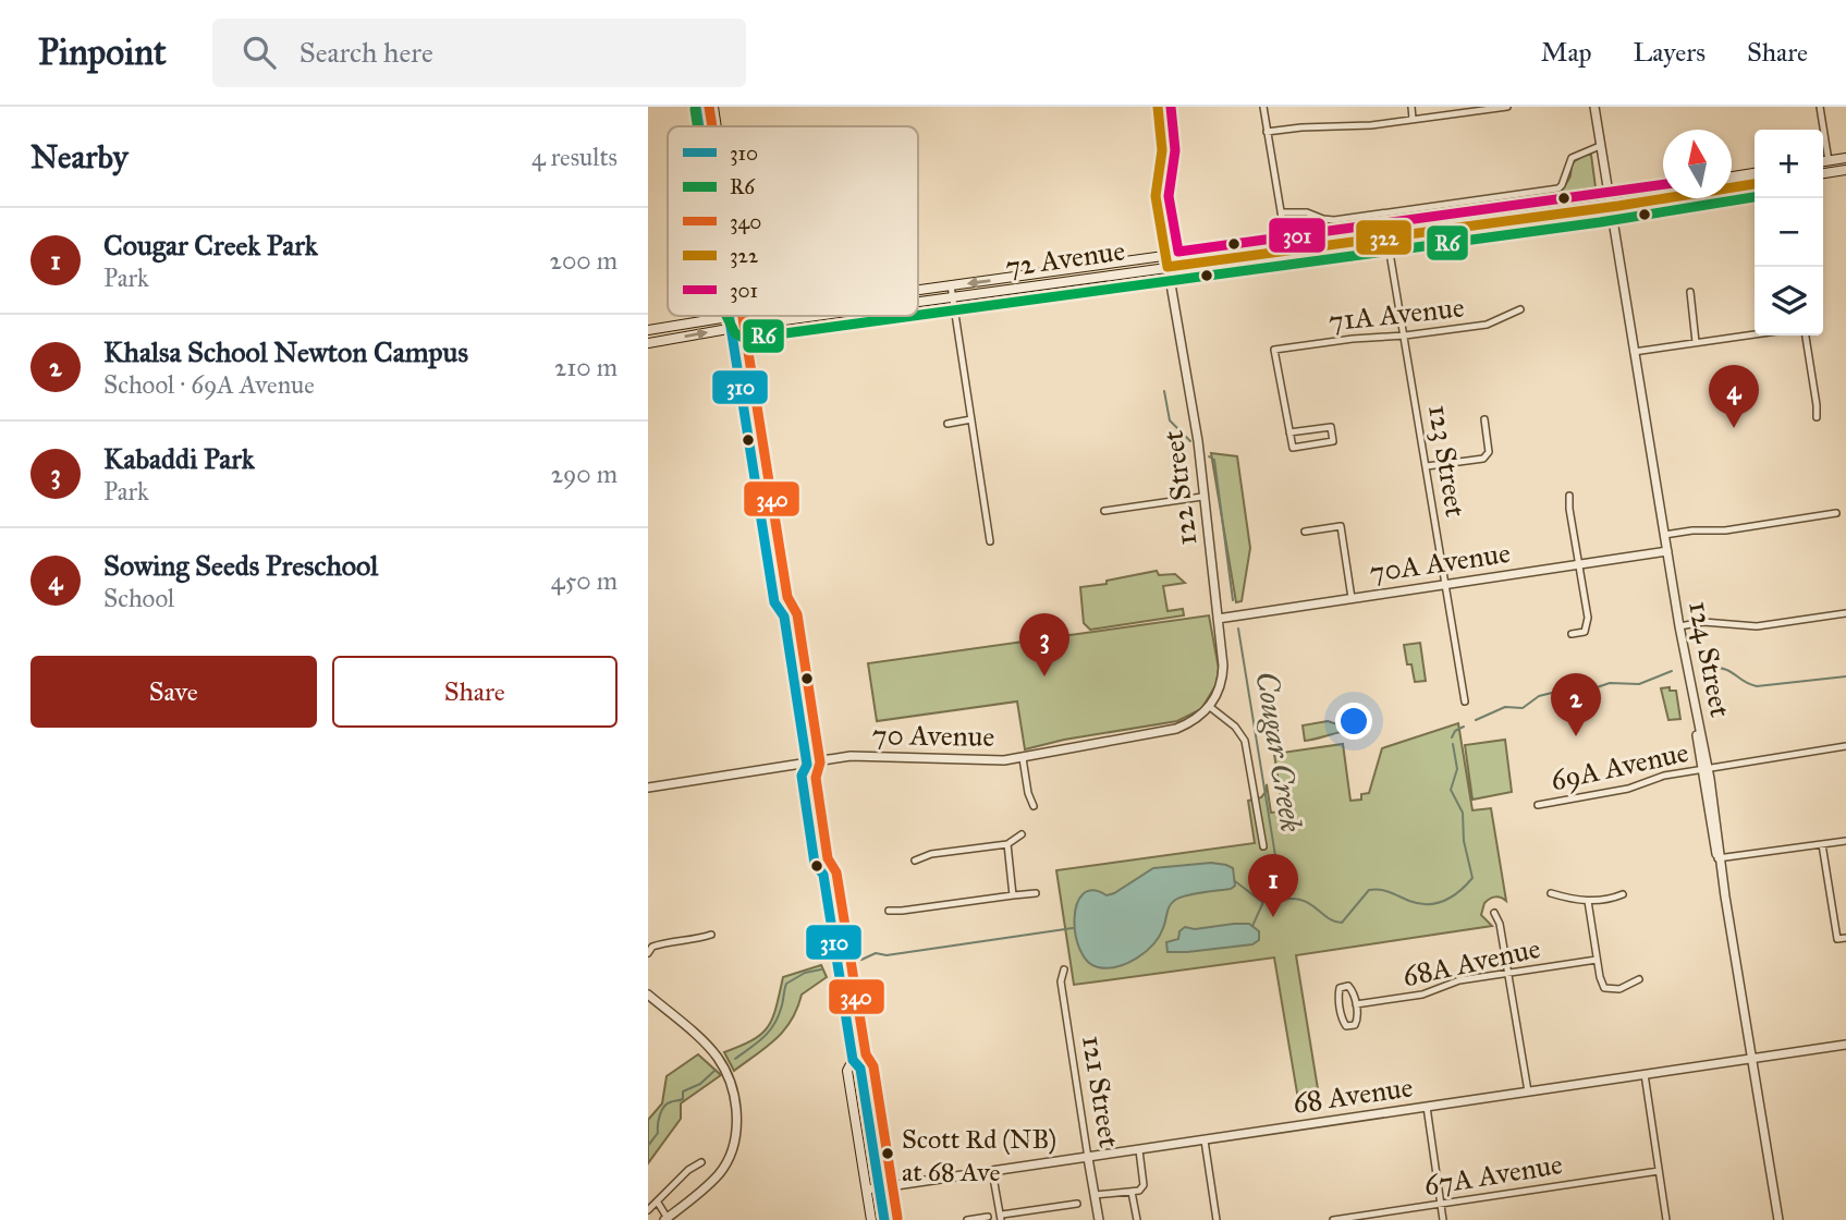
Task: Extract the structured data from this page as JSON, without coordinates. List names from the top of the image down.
{
  "streets": {
    "main road": ["72 Avenue"],
    "street": [
      "71A Avenue",
      "123 Street",
      "122 Street",
      "70A Avenue",
      "124 Street",
      "70 Avenue",
      "69A Avenue",
      "68A Avenue",
      "121 Street",
      "68 Avenue",
      "67A Avenue"
    ]
  },
  "crossings": [
    ["72 Avenue", "123 Street"],
    ["72 Avenue", "122 Street"],
    ["72 Avenue", "124 Street"],
    ["71A Avenue", "123 Street"],
    ["123 Street", "70A Avenue"],
    ["122 Street", "70A Avenue"],
    ["122 Street", "70 Avenue"],
    ["70A Avenue", "124 Street"],
    ["124 Street", "69A Avenue"],
    ["124 Street", "68 Avenue"],
    ["121 Street", "68 Avenue"]
  ],
  "water": ["Cougar Creek"],
  "places": ["Scott Rd (NB) at 68 Ave"],
  "lines": [
    "transit line 310",
    "transit line 340",
    "transit line 322",
    "transit line 301",
    "transit line R6"
  ],
  "legend": [
    "310",
    "R6",
    "340",
    "322",
    "301"
  ],
  "north": "top",
  "page": {
    "header": "Pinpoint",
    "search": "Search here",
    "nav": ["Map", "Layers", "Share"],
    "heading": ["Nearby", "4 results"],
    "map_buttons": ["+", "−"],
    "list": [
      {
        "mark": "1",
        "name": "Cougar Creek Park",
        "note": "Park",
        "value": "200 m"
      },
      {
        "mark": "2",
        "name": "Khalsa School Newton Campus",
        "note": "School · 69A Avenue",
        "value": "210 m"
      },
      {
        "mark": "3",
        "name": "Kabaddi Park",
        "note": "Park",
        "value": "290 m"
      },
      {
        "mark": "4",
        "name": "Sowing Seeds Preschool",
        "note": "School",
        "value": "450 m"
      }
    ],
    "pins": [
      "4",
      "3",
      "2",
      "1"
    ],
    "buttons": ["Save", "Share"]
  }
}
